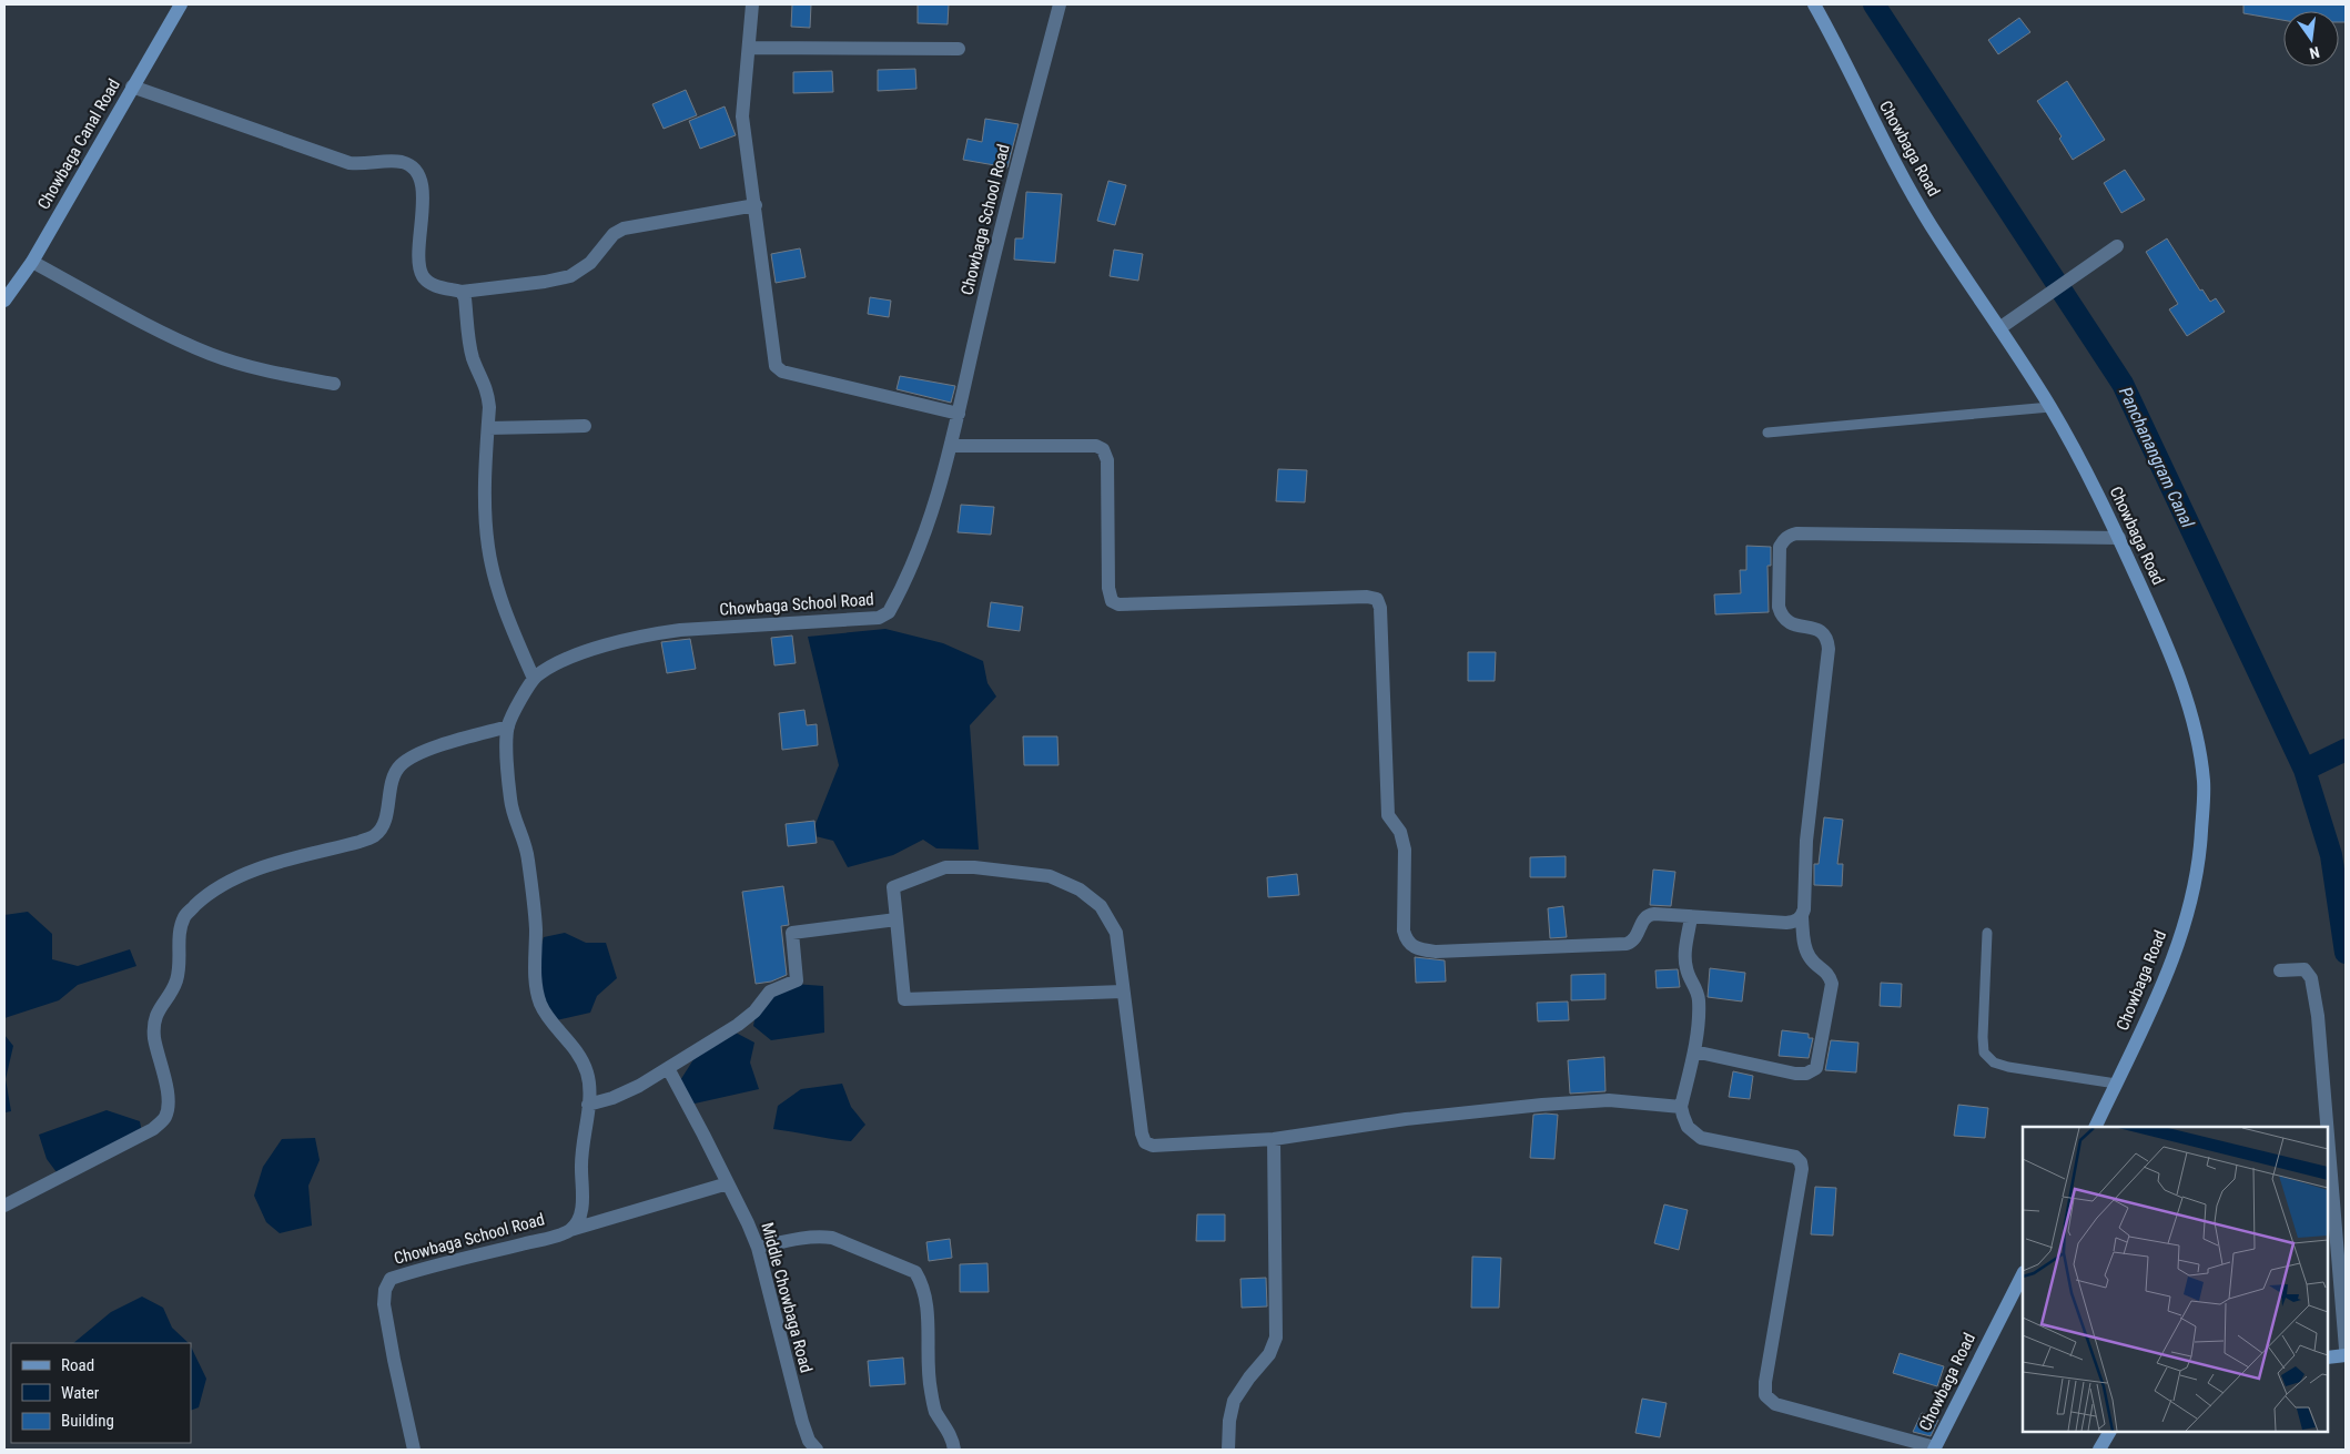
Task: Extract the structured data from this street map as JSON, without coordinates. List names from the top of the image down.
{
  "streets": {
    "street": [
      "Chowbaga Canal Road",
      "Chowbaga Road",
      "Chowbaga School Road",
      "Middle Chowbaga Road"
    ]
  },
  "water": ["Panchanangram Canal"],
  "legend": ["Road", "Water", "Building"],
  "north": "bottom"
}
